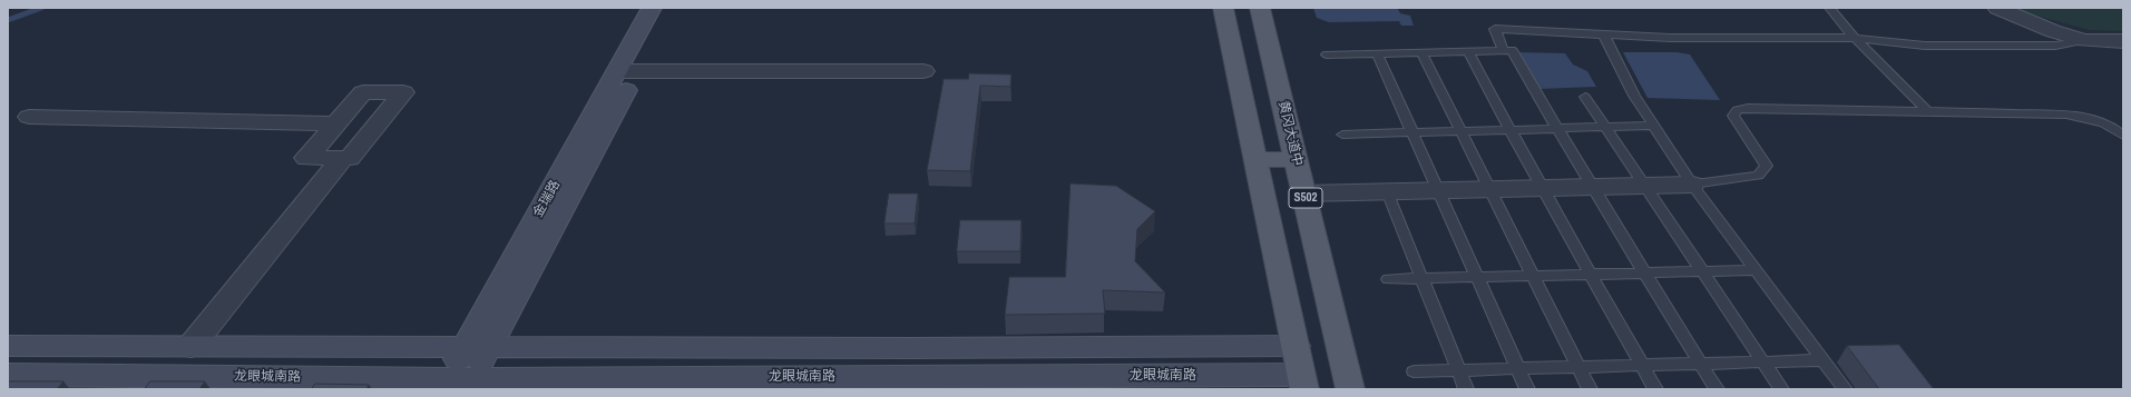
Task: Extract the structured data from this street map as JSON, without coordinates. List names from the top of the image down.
{
  "streets": {
    "main road": [
      "黄冈大道中",
      "S502",
      "金瑞路",
      "龙眼城南路"
    ]
  },
  "crossings": [
    ["金瑞路", "龙眼城南路"]
  ]
}
